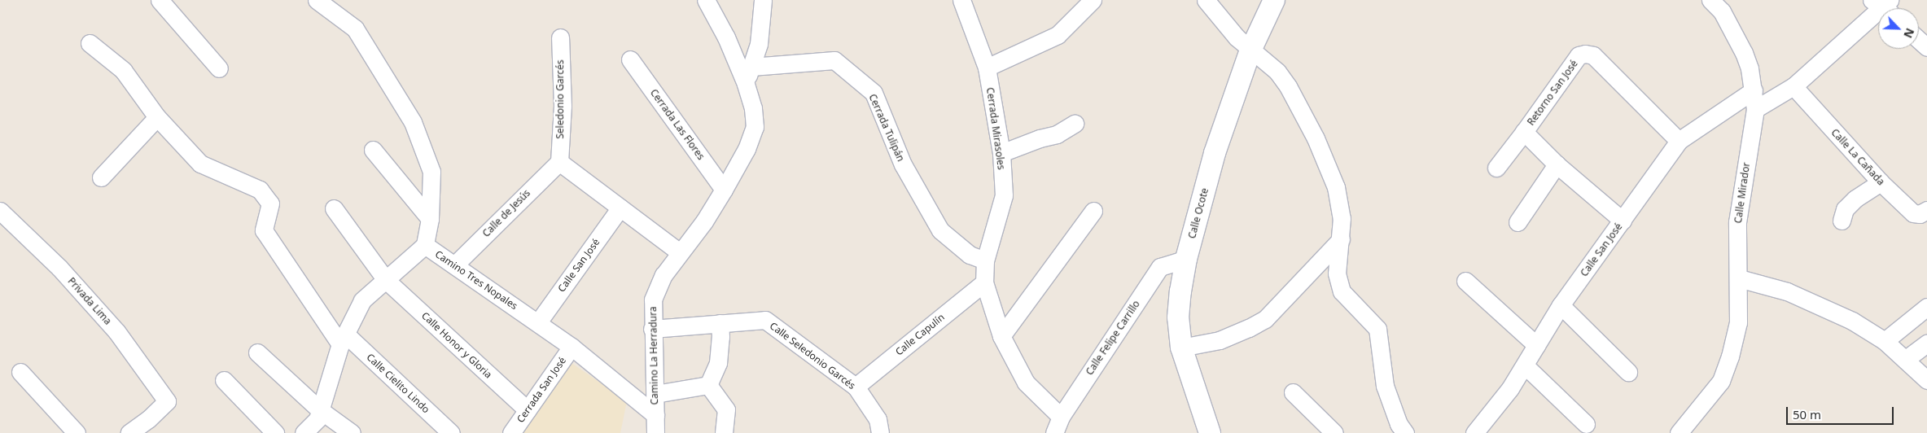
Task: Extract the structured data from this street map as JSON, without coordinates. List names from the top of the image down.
{
  "streets": {
    "street": [
      "Retorno San José",
      "Seledonio Garcés",
      "Cerrada Las Flores",
      "Cerrada Tulipán",
      "Cerrada Mirasoles",
      "Calle La Cañada",
      "Calle Mirador",
      "Calle de Jesús",
      "Calle Ocote",
      "Calle San José",
      "Camino Tres Nopales",
      "Privada Lima",
      "Calle Capulín",
      "Calle Felipe Carrillo",
      "Calle Honor y Gloria",
      "Camino La Herradura",
      "Calle Seledonio Garcés",
      "Calle Cielito Lindo",
      "Cerrada San José"
    ]
  },
  "crossings": [
    ["Retorno San José", "Calle San José"],
    ["Seledonio Garcés", "Calle de Jesús"],
    ["Cerrada Las Flores", "Camino La Herradura"],
    ["Cerrada Tulipán", "Cerrada Mirasoles"],
    ["Cerrada Mirasoles", "Calle Capulín"],
    ["Cerrada Mirasoles", "Calle Felipe Carrillo"],
    ["Calle de Jesús", "Camino Tres Nopales"],
    ["Calle Ocote", "Calle Felipe Carrillo"],
    ["Calle San José", "Camino Tres Nopales"],
    ["Camino Tres Nopales", "Camino La Herradura"],
    ["Camino Tres Nopales", "Cerrada San José"],
    ["Calle Capulín", "Calle Seledonio Garcés"],
    ["Calle Honor y Gloria", "Cerrada San José"],
    ["Camino La Herradura", "Calle Seledonio Garcés"]
  ],
  "scale_bar": "50 m",
  "north": "bottom right"
}
